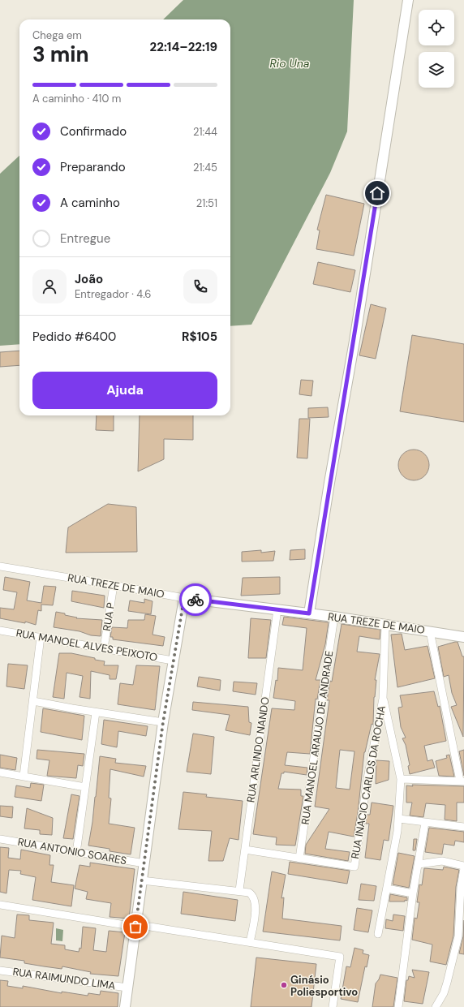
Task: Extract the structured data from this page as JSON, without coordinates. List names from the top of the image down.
{
  "streets": {
    "street": [
      "RUA TREZE DE MAIO",
      "RUA P",
      "RUA MANOEL ALVES PEIXOTO",
      "RUA MANOEL ARAUJO DE ANDRADE",
      "RUA ARLINDO NANDO",
      "RUA INACIO CARLOS DA ROCHA",
      "RUA ANTONIO SOARES",
      "RUA RAIMUNDO LIMA"
    ]
  },
  "crossings": [
    ["RUA TREZE DE MAIO", "RUA P"],
    ["RUA TREZE DE MAIO", "RUA MANOEL ARAUJO DE ANDRADE"],
    ["RUA TREZE DE MAIO", "RUA ARLINDO NANDO"],
    ["RUA TREZE DE MAIO", "RUA INACIO CARLOS DA ROCHA"],
    ["RUA P", "RUA MANOEL ALVES PEIXOTO"],
    ["RUA MANOEL ARAUJO DE ANDRADE", "RUA INACIO CARLOS DA ROCHA"]
  ],
  "water": ["Rio Una"],
  "places": ["Ginásio Poliesportivo"],
  "page": {
    "heading": ["3 min", "Chega em", "22:14–22:19"],
    "panel": [
      "João",
      "Entregador · 4.6",
      "Pedido #6400",
      "R$105"
    ],
    "bar": "A caminho · 410 m",
    "list": [
      ["Confirmado", "21:44"],
      ["Preparando", "21:45"],
      ["A caminho", "21:51"],
      "Entregue"
    ],
    "buttons": "Ajuda"
  }
}
